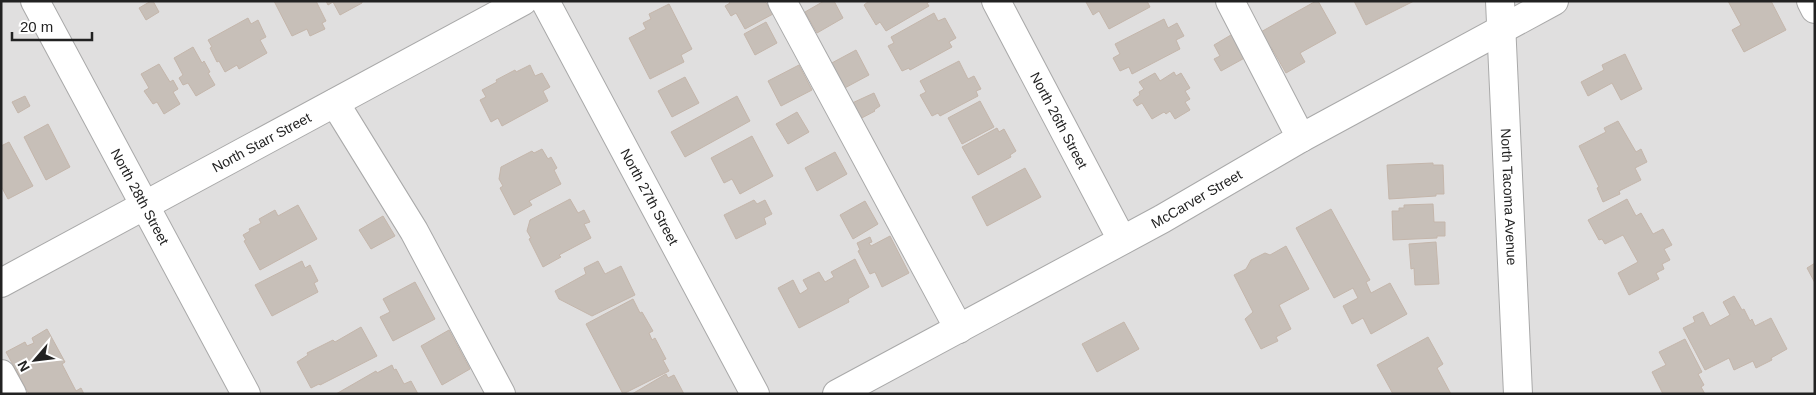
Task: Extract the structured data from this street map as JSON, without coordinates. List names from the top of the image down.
{
  "streets": {
    "street": [
      "North 26th Street",
      "North Starr Street",
      "North 28th Street",
      "North Tacoma Avenue",
      "North 27th Street",
      "McCarver Street"
    ]
  },
  "crossings": [
    ["North 26th Street", "McCarver Street"],
    ["North Starr Street", "North 28th Street"],
    ["North Tacoma Avenue", "McCarver Street"]
  ],
  "scale_bar": "20 m",
  "north": "bottom left"
}
